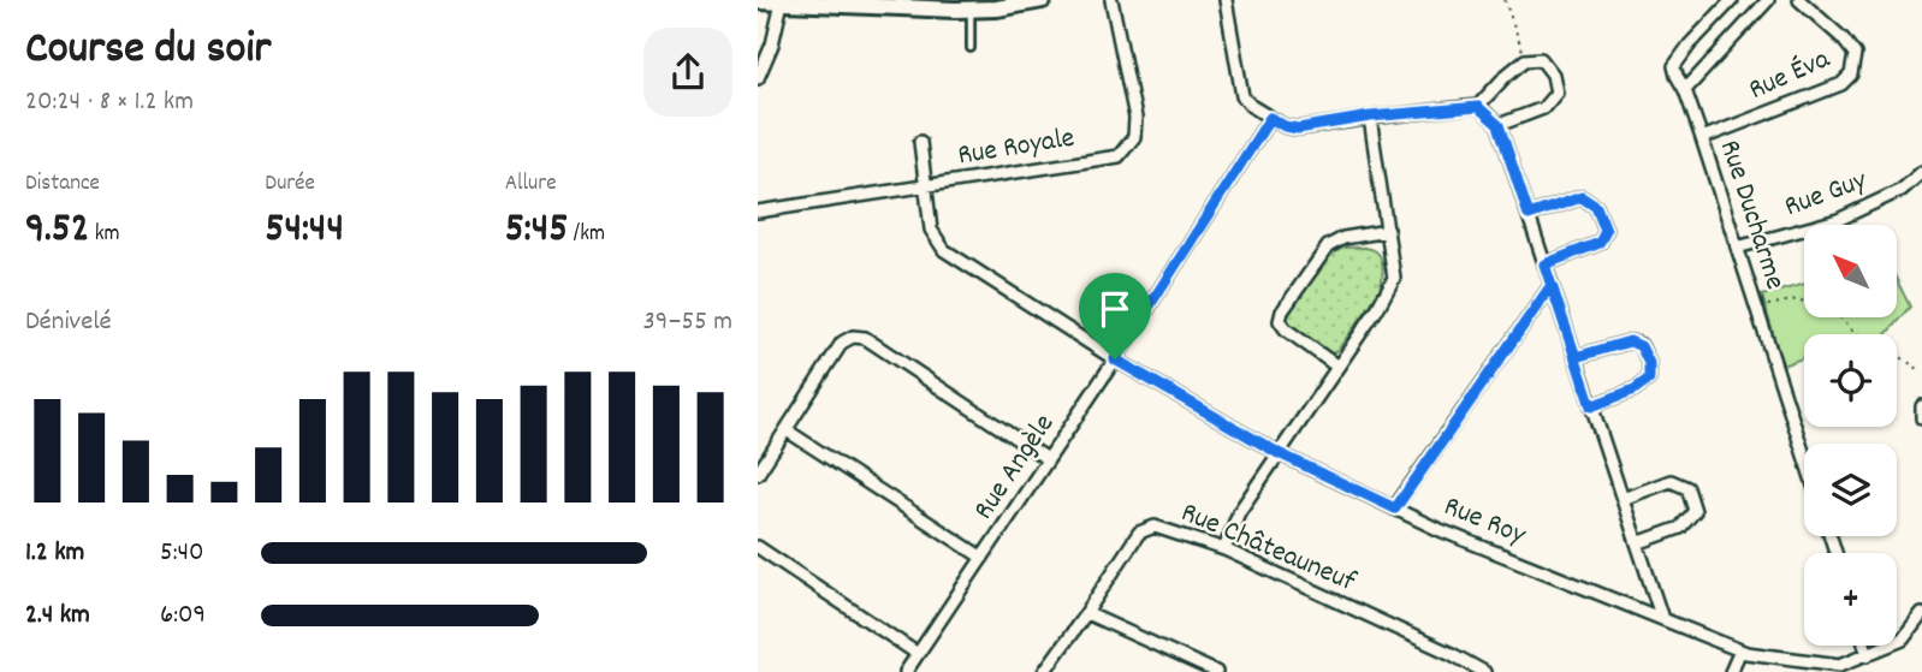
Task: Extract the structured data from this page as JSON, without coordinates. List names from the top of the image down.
{
  "streets": {
    "street": [
      "Rue Éva",
      "Rue Royale",
      "Rue Guy",
      "Rue Ducharme",
      "Rue Angèle",
      "Rue Roy",
      "Rue Châteauneuf"
    ]
  },
  "crossings": [
    ["Rue Éva", "Rue Ducharme"],
    ["Rue Royale", "Rue Roy"],
    ["Rue Guy", "Rue Ducharme"],
    ["Rue Angèle", "Rue Roy"]
  ],
  "north": "top left",
  "page": {
    "heading": ["Course du soir", "20:24 · 8 × 1.2 km"],
    "stats": [
      ["Distance", "9.52 km"],
      ["Durée", "54:44"],
      ["Allure", "5:45 /km"]
    ],
    "map_buttons": "+",
    "chart": ["Dénivelé", "39–55 m"],
    "list": [
      {
        "name": "1.2 km",
        "note": "5:40"
      },
      {
        "name": "2.4 km",
        "note": "6:09"
      }
    ]
  }
}
